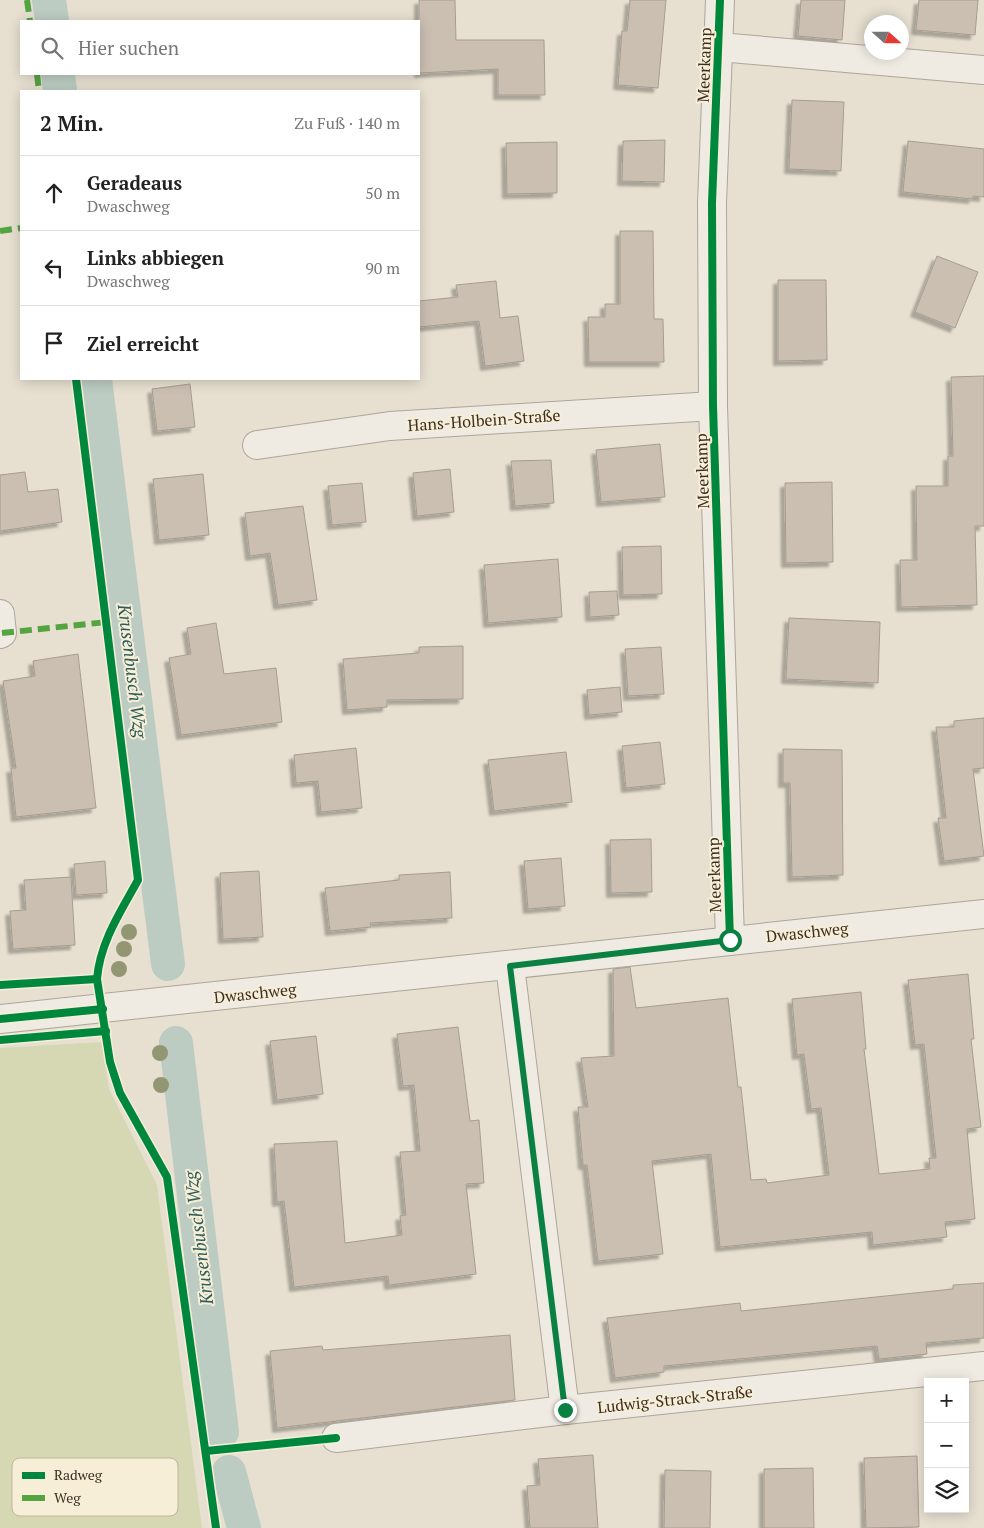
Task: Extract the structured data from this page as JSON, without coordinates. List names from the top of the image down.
{
  "streets": {
    "street": [
      "Meerkamp",
      "Hans-Holbein-Straße",
      "Dwaschweg",
      "Ludwig-Strack-Straße"
    ]
  },
  "crossings": [
    ["Meerkamp", "Hans-Holbein-Straße"],
    ["Meerkamp", "Dwaschweg"]
  ],
  "water": ["Krusenbusch Wzg"],
  "legend": ["Radweg", "Weg"],
  "north": "right",
  "page": {
    "search": "Hier suchen",
    "heading": ["2 Min.", "Zu Fuß · 140 m"],
    "list": [
      ["Geradeaus", "Dwaschweg", "50 m"],
      ["Links abbiegen", "Dwaschweg", "90 m"],
      "Ziel erreicht"
    ],
    "map_buttons": ["+", "−"]
  }
}
